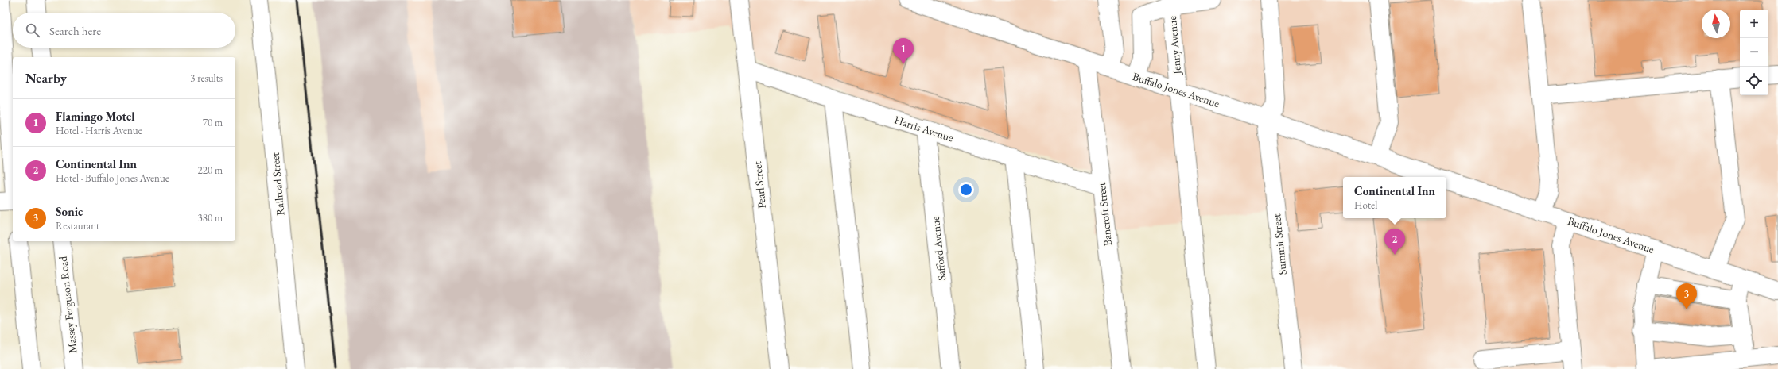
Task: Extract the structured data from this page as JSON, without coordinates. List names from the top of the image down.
{
  "streets": {
    "street": [
      "Jenny Avenue",
      "Buffalo Jones Avenue",
      "Harris Avenue",
      "Railroad Street",
      "Pearl Street",
      "Bancroft Street",
      "Summit Street",
      "Safford Avenue",
      "Massey Ferguson Road"
    ]
  },
  "crossings": [
    ["Jenny Avenue", "Buffalo Jones Avenue"],
    ["Buffalo Jones Avenue", "Bancroft Street"],
    ["Buffalo Jones Avenue", "Summit Street"],
    ["Harris Avenue", "Pearl Street"],
    ["Harris Avenue", "Bancroft Street"],
    ["Harris Avenue", "Safford Avenue"]
  ],
  "north": "top",
  "page": {
    "map_buttons": ["+", "−"],
    "search": "Search here",
    "pins": ["1", "2", "3"],
    "heading": ["Nearby", "3 results"],
    "list": [
      {
        "mark": "1",
        "name": "Flamingo Motel",
        "note": "Hotel · Harris Avenue",
        "value": "70 m"
      },
      {
        "mark": "2",
        "name": "Continental Inn",
        "note": "Hotel · Buffalo Jones Avenue",
        "value": "220 m"
      },
      {
        "mark": "3",
        "name": "Sonic",
        "note": "Restaurant",
        "value": "380 m"
      }
    ],
    "popup": ["Continental Inn", "Hotel"]
  }
}
